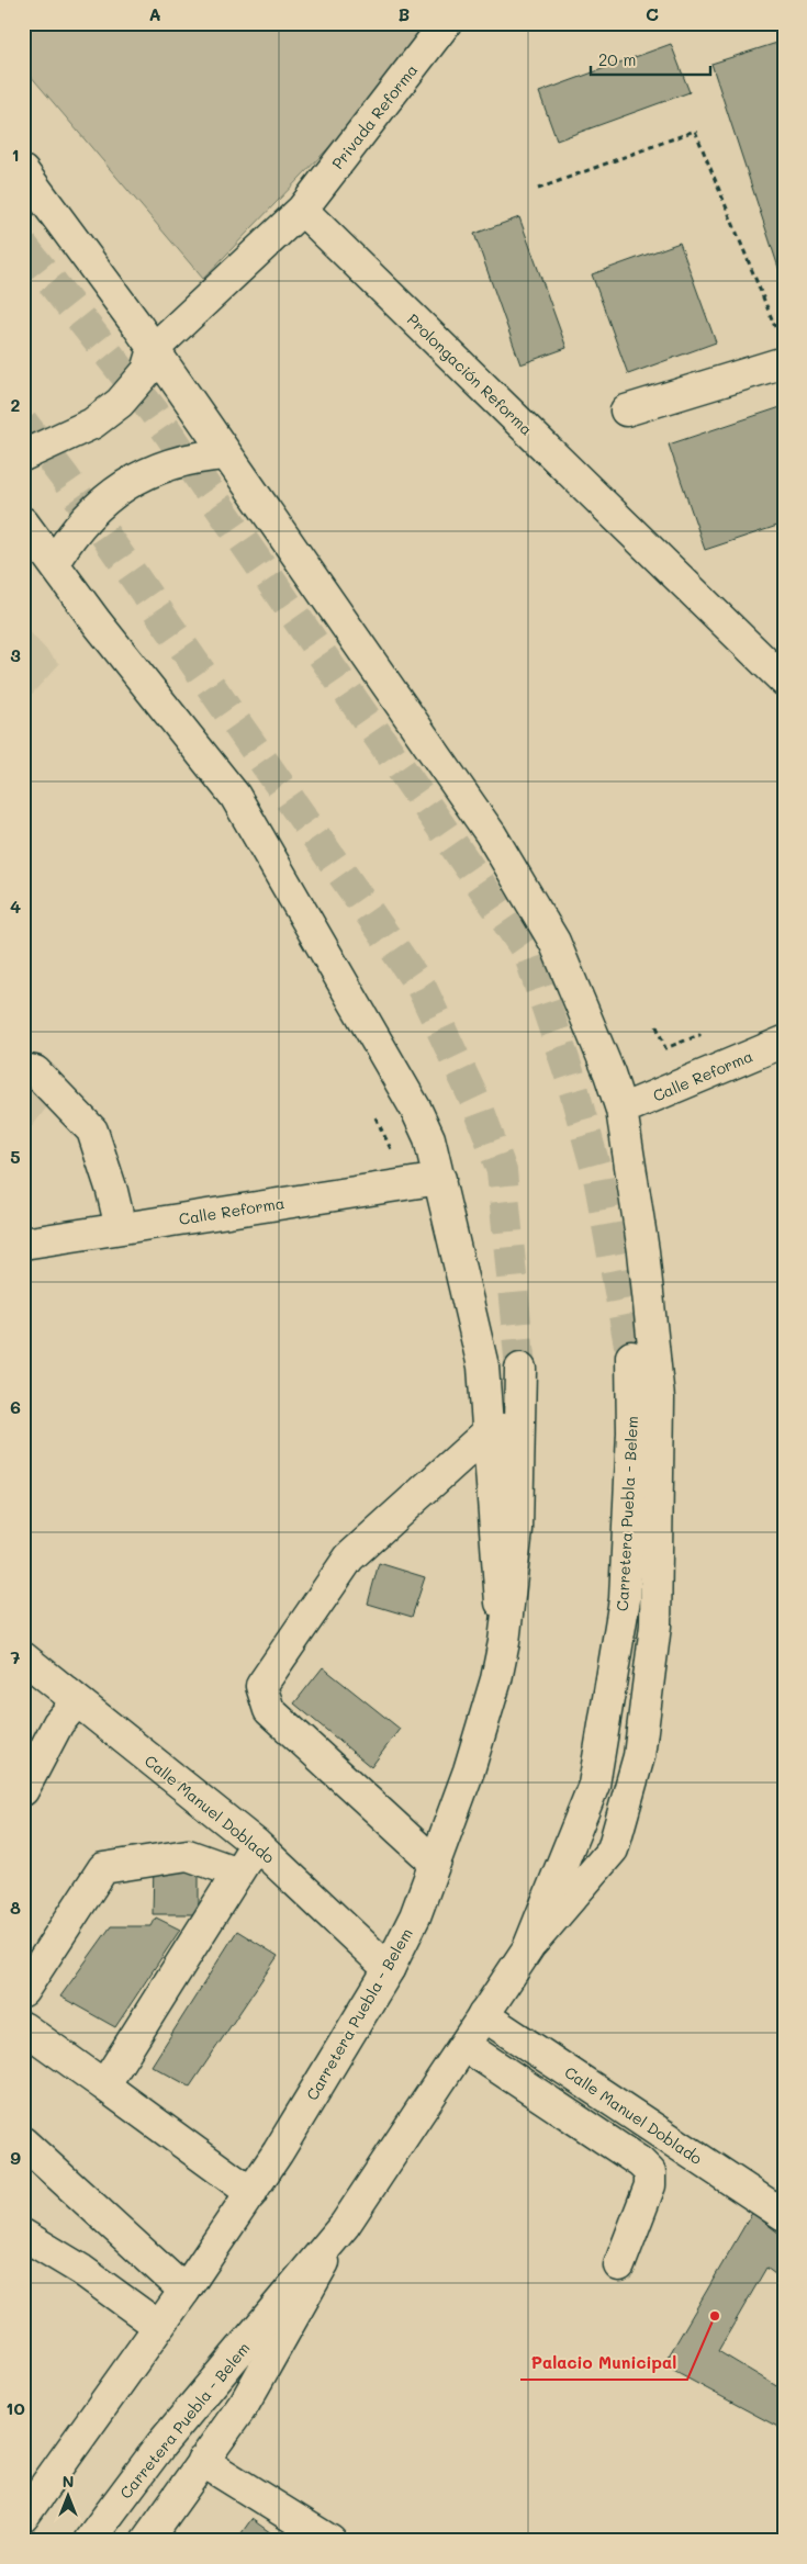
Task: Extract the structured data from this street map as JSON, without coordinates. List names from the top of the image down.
{
  "streets": {
    "street": [
      "Privada Reforma",
      "Prolongación Reforma",
      "Calle Reforma",
      "Carretera Puebla - Belem",
      "Calle Manuel Doblado"
    ]
  },
  "crossings": [
    ["Privada Reforma", "Prolongación Reforma"],
    ["Carretera Puebla - Belem", "Calle Manuel Doblado"]
  ],
  "places": ["Palacio Municipal"],
  "scale_bar": "20 m",
  "north": "top",
  "grid": {
    "columns": ["A", "B", "C"],
    "rows": [
      "1",
      "2",
      "3",
      "4",
      "5",
      "6",
      "7",
      "8",
      "9",
      "10"
    ]
  }
}
